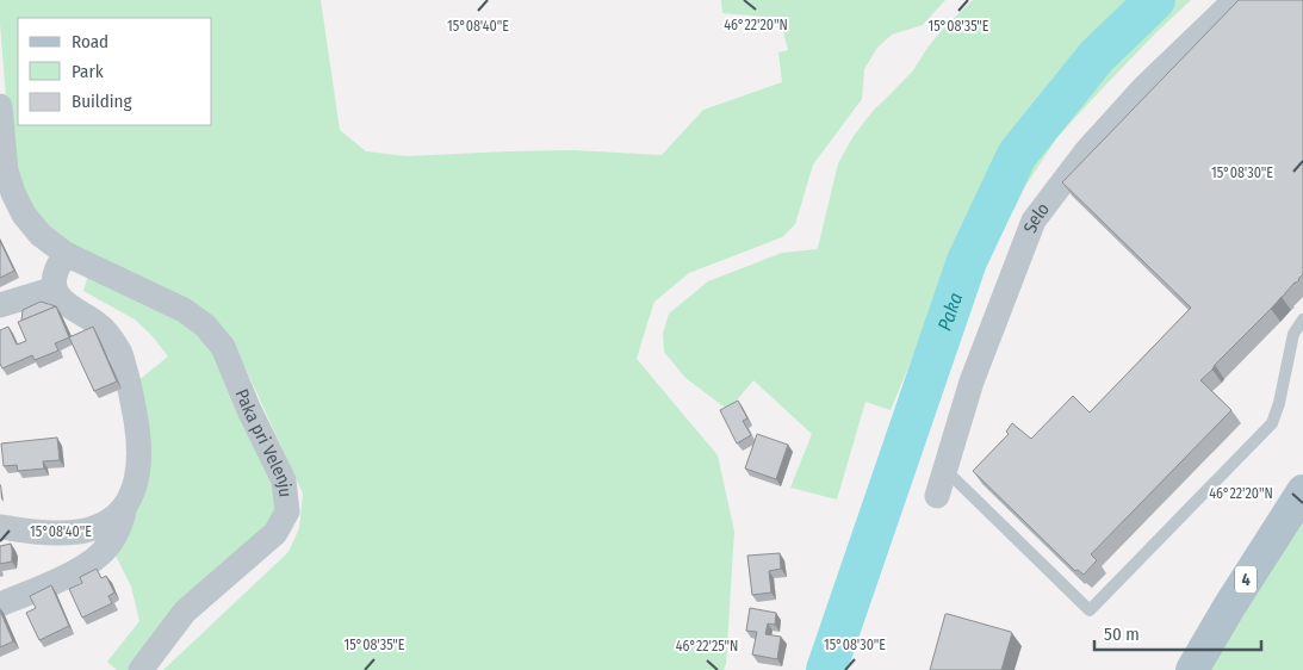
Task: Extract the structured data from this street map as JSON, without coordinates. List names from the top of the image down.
{
  "streets": {
    "main road": ["4"],
    "street": ["Selo", "Paka pri Velenju"]
  },
  "water": ["Paka"],
  "legend": ["Road", "Park", "Building"],
  "scale_bar": "50 m",
  "coordinates": [
    "46°22'20\"N",
    "15°08'40\"E",
    "15°08'35\"E",
    "15°08'30\"E",
    "46°22'25\"N"
  ]
}
